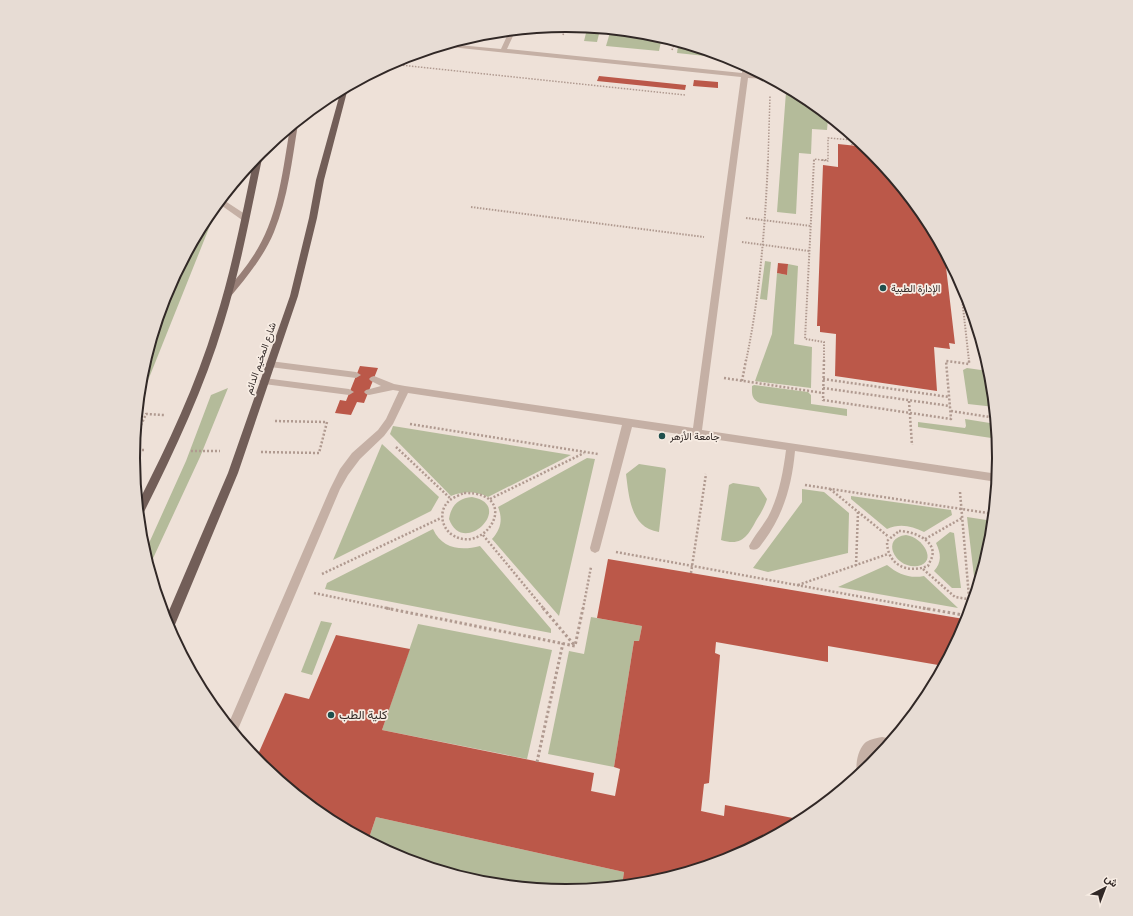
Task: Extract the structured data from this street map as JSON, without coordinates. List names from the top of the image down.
{
  "streets": {
    "main road": ["شارع المخيم الدائم"]
  },
  "places": ["الإدارة الطبية", "جامعة الأزهر", "كلية الطب"],
  "north": "top right"
}
